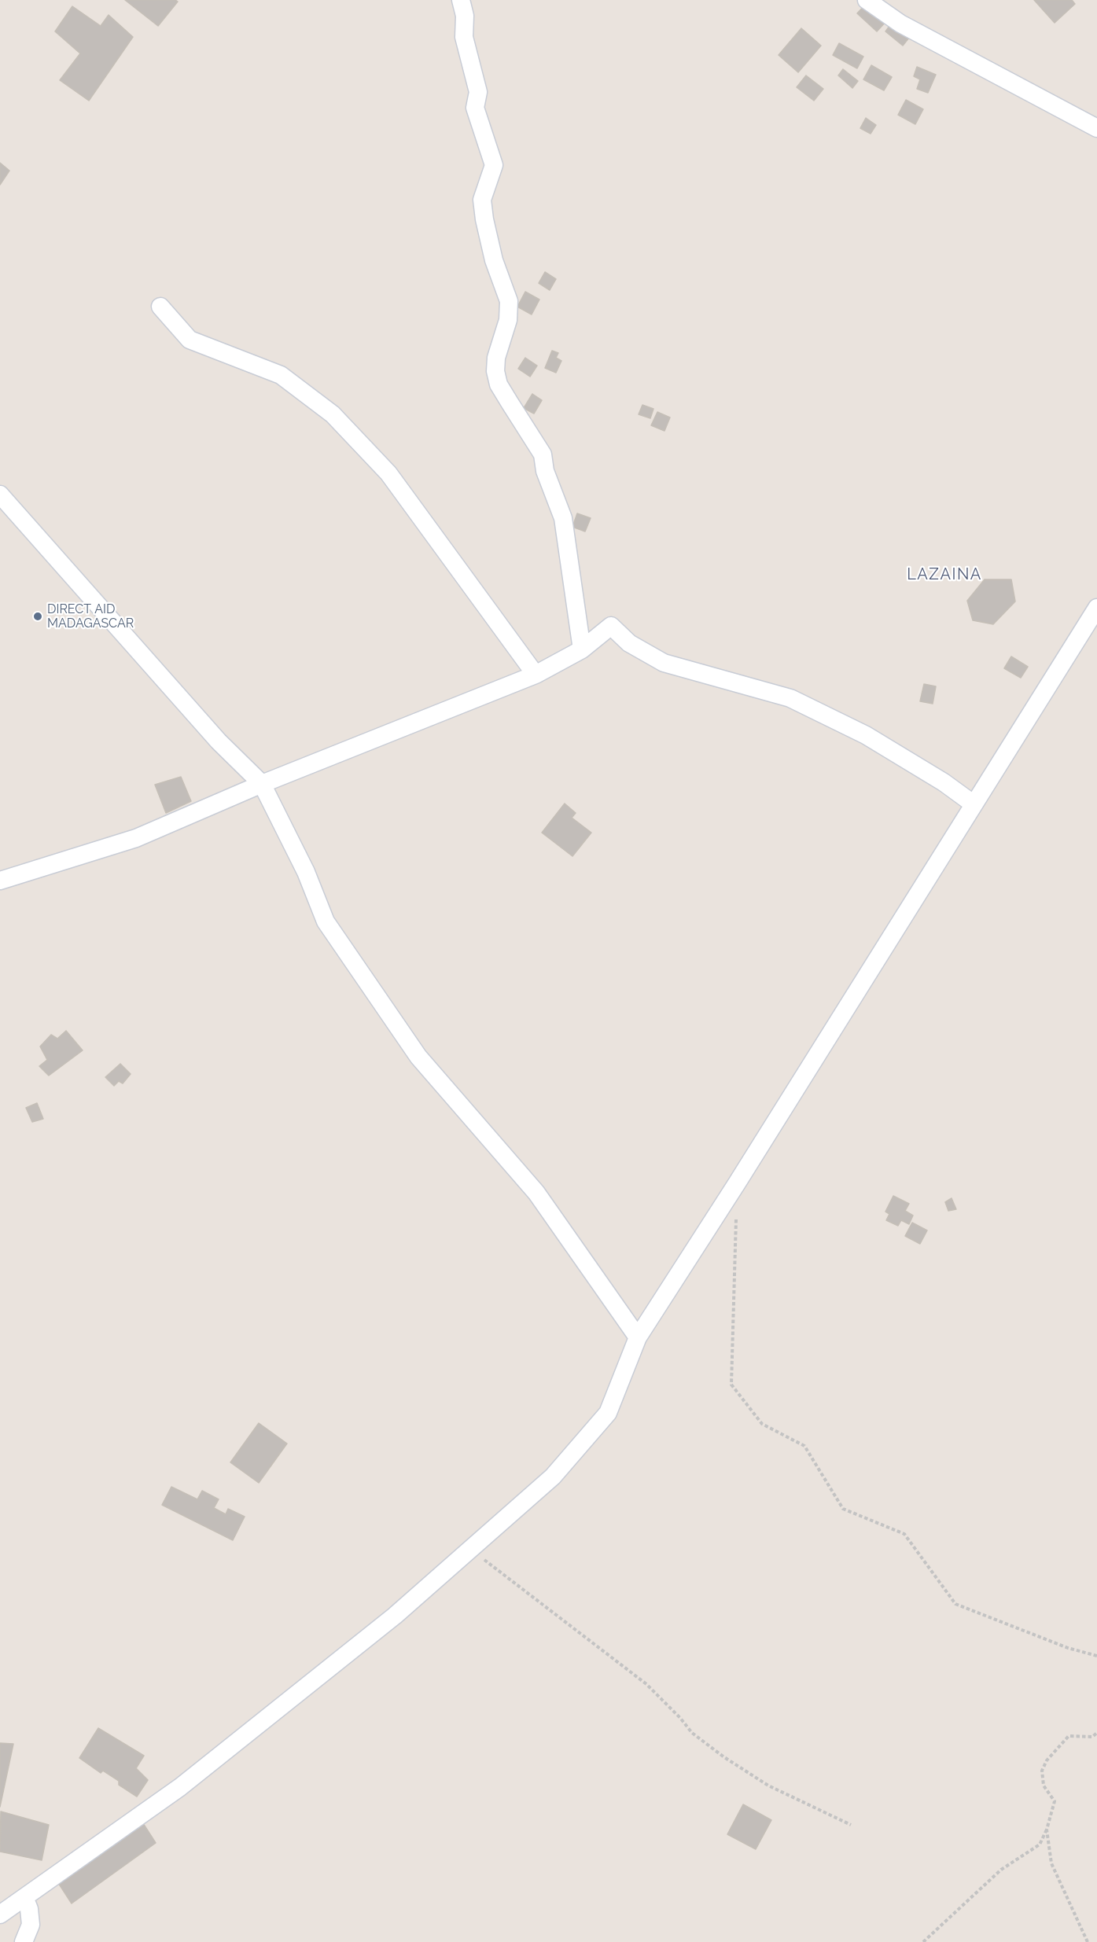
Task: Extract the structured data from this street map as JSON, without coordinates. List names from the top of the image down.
{
  "districts": ["LAZAINA"],
  "places": ["DIRECT AID MADAGASCAR"]
}
